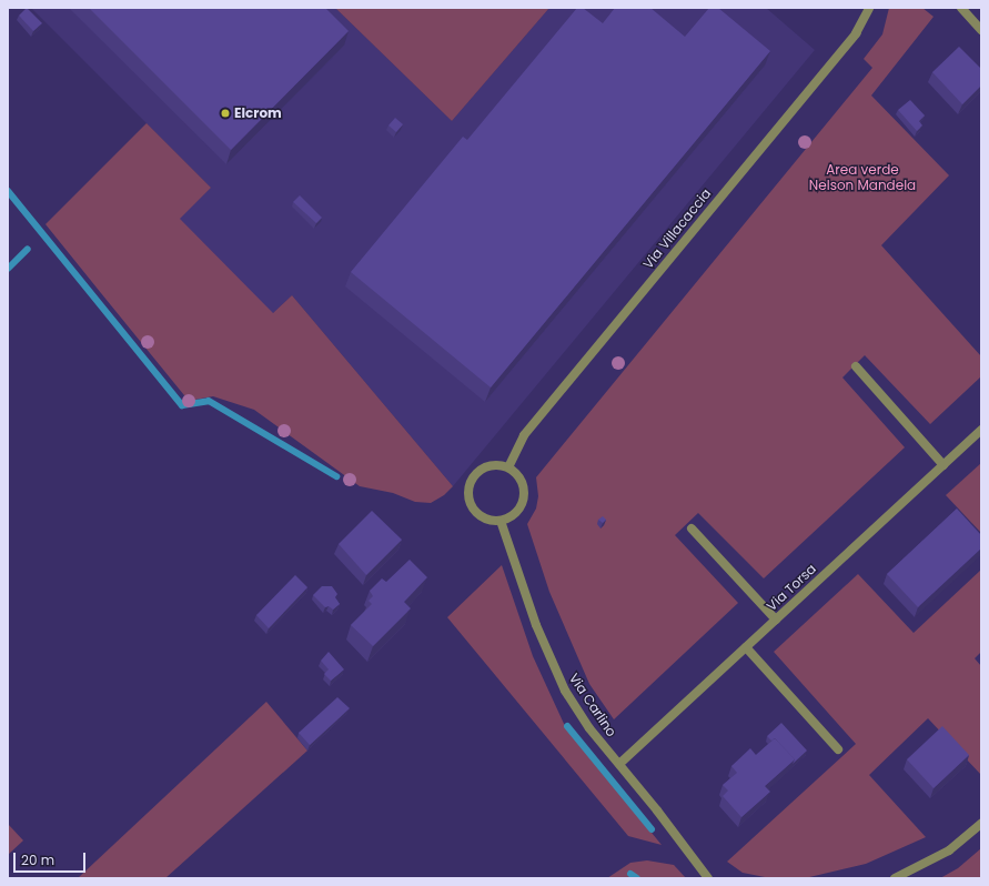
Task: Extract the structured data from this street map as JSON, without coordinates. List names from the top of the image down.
{
  "streets": {
    "street": ["Via Villacaccia", "Via Torsa", "Via Carlino"]
  },
  "crossings": [
    ["Via Villacaccia", "Via Carlino"],
    ["Via Torsa", "Via Carlino"]
  ],
  "parks": ["Area verde Nelson Mandela"],
  "places": ["Elcrom"],
  "scale_bar": "20 m"
}
